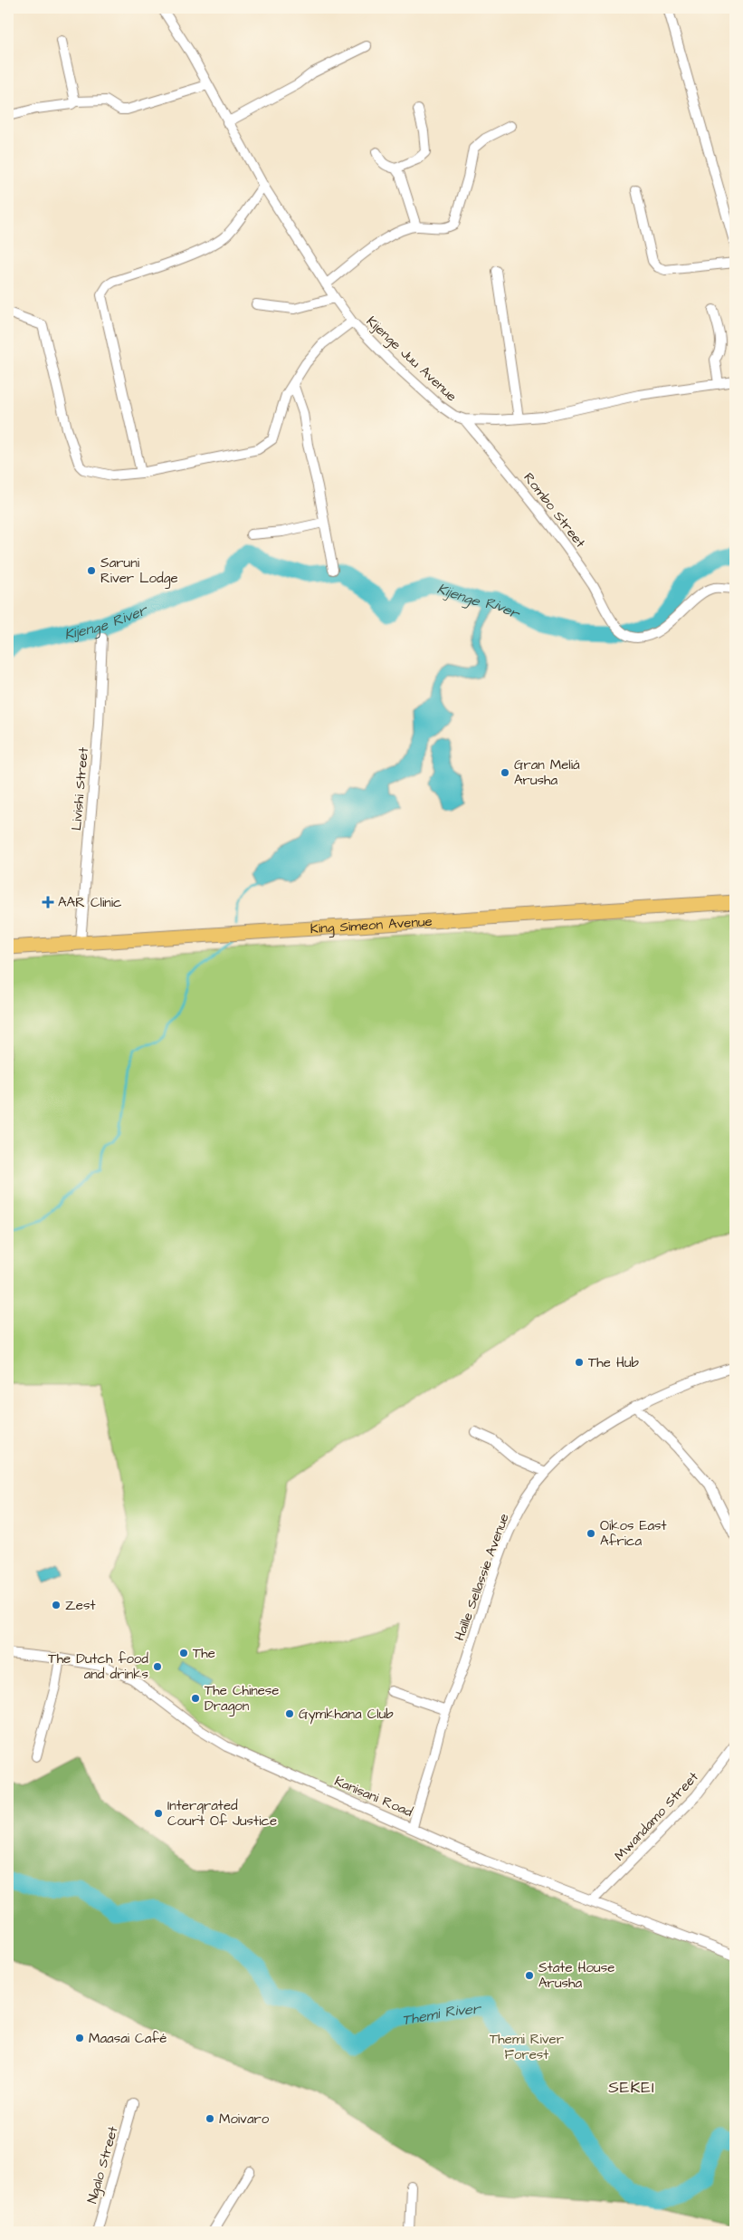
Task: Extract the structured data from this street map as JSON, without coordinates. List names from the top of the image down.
{
  "streets": {
    "main road": ["King Simeon Avenue"],
    "street": [
      "Kijenge Juu Avenue",
      "Rombo Street",
      "Livishi Street",
      "Haille Sellassie Avenue",
      "Kanisani Road",
      "Mwandamo Street",
      "Ngalo Street"
    ]
  },
  "crossings": [
    ["Kijenge Juu Avenue", "Rombo Street"],
    ["Livishi Street", "King Simeon Avenue"],
    ["Haille Sellassie Avenue", "Kanisani Road"],
    ["Kanisani Road", "Mwandamo Street"]
  ],
  "districts": ["SEKEI"],
  "water": ["Kijenge River", "Themi River"],
  "parks": ["Themi River Forest"],
  "places": {
    "other": [
      "Saruni River Lodge",
      "Gran Meliá Arusha",
      "The Hub",
      "Oikos East Africa",
      "Zest",
      "The",
      "The Dutch food and drinks",
      "The Chinese Dragon",
      "Gymkhana Club",
      "Intergrated Court Of Justice",
      "State House Arusha",
      "Maasai Café",
      "Moivaro"
    ],
    "health": ["AAR Clinic"]
  }
}
